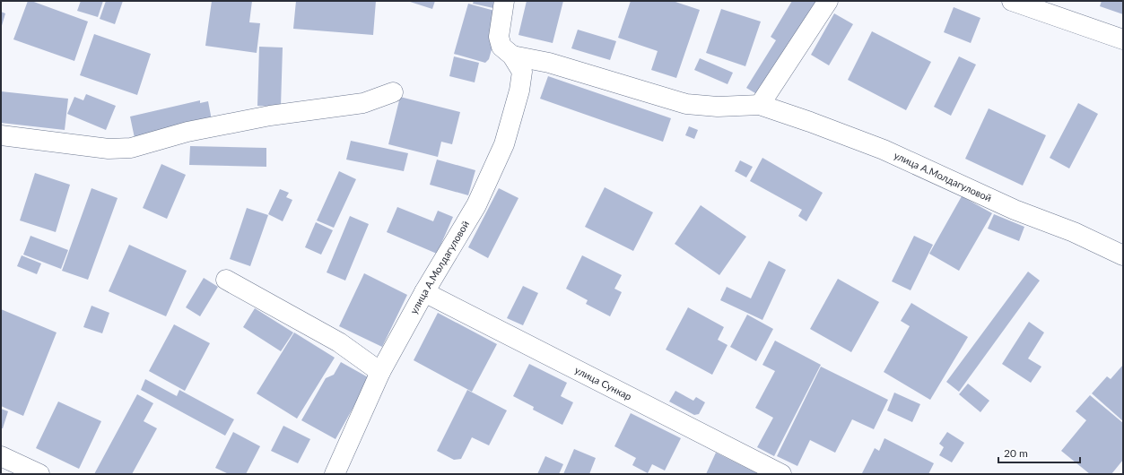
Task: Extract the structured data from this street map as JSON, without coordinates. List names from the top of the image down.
{
  "streets": {
    "street": ["улица А.Молдагуловой", "улица Сункар"]
  },
  "crossings": [
    ["улица А.Молдагуловой", "улица Сункар"]
  ],
  "scale_bar": "20 m"
}
